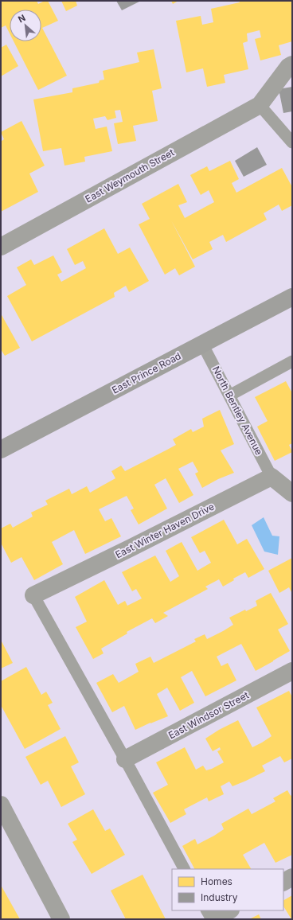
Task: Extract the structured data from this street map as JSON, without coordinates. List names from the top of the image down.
{
  "streets": {
    "main road": ["East Prince Road"],
    "street": ["East Weymouth Street", "East Winter Haven Drive", "East Windsor Street"],
    "lane": ["North Bentley Avenue"]
  },
  "crossings": [
    ["East Prince Road", "North Bentley Avenue"],
    ["North Bentley Avenue", "East Winter Haven Drive"]
  ],
  "legend": ["Homes", "Industry"],
  "north": "top left"
}
